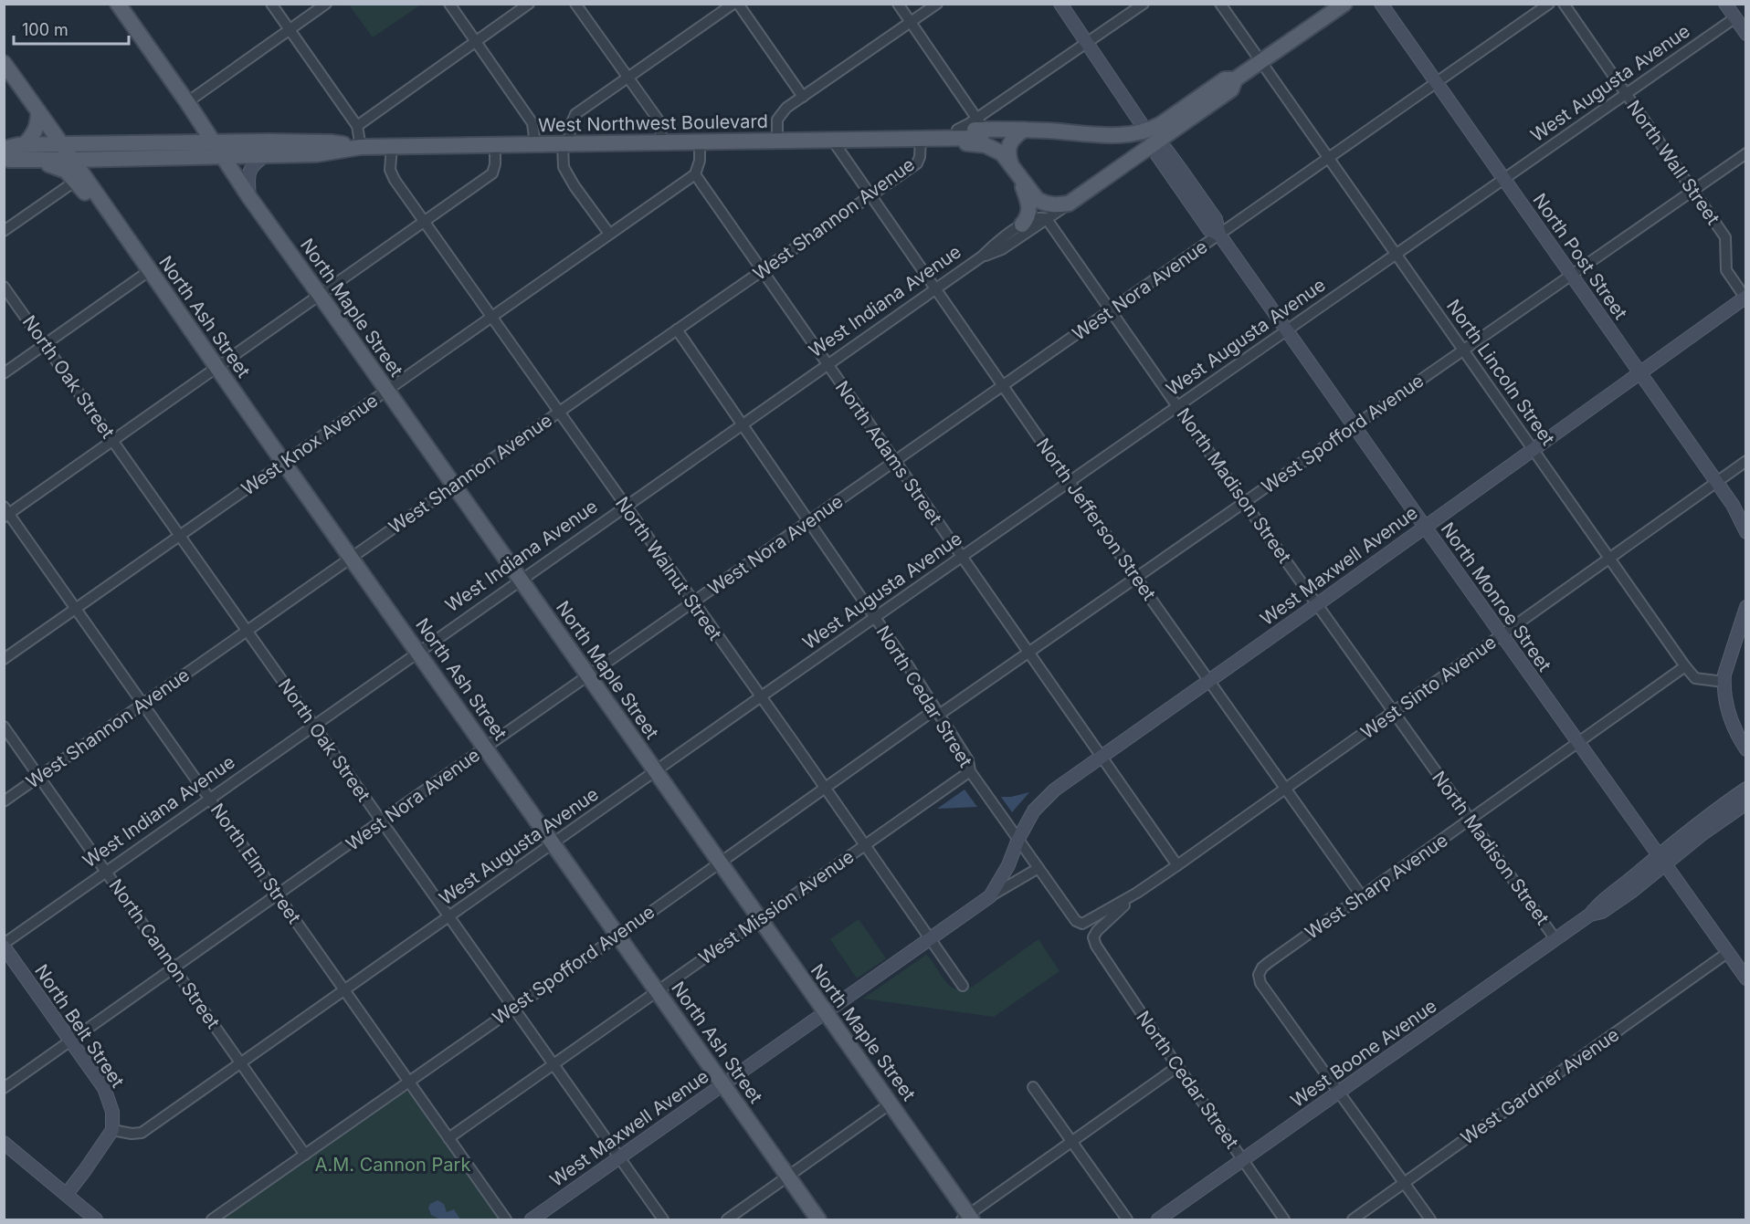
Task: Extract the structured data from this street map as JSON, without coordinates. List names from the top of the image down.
{
  "streets": {
    "main road": [
      "West Northwest Boulevard",
      "West Indiana Avenue",
      "North Maple Street",
      "North Ash Street"
    ],
    "street": [
      "West Augusta Avenue",
      "North Wall Street",
      "West Shannon Avenue",
      "North Post Street",
      "West Nora Avenue",
      "North Lincoln Street",
      "North Oak Street",
      "West Spofford Avenue",
      "West Knox Avenue",
      "North Adams Street",
      "North Madison Street",
      "North Jefferson Street",
      "West Maxwell Avenue",
      "North Walnut Street",
      "North Monroe Street",
      "West Sinto Avenue",
      "North Cedar Street",
      "North Elm Street",
      "West Sharp Avenue",
      "West Mission Avenue",
      "North Cannon Street",
      "North Belt Street",
      "West Boone Avenue",
      "West Gardner Avenue"
    ]
  },
  "crossings": [
    ["West Augusta Avenue", "North Wall Street"],
    ["West Augusta Avenue", "North Post Street"],
    ["West Augusta Avenue", "North Maple Street"],
    ["West Augusta Avenue", "North Ash Street"],
    ["West Augusta Avenue", "North Lincoln Street"],
    ["West Augusta Avenue", "North Oak Street"],
    ["West Augusta Avenue", "North Adams Street"],
    ["West Augusta Avenue", "North Madison Street"],
    ["West Augusta Avenue", "North Jefferson Street"],
    ["West Augusta Avenue", "North Walnut Street"],
    ["West Augusta Avenue", "North Monroe Street"],
    ["West Augusta Avenue", "North Cedar Street"],
    ["West Augusta Avenue", "North Elm Street"],
    ["West Augusta Avenue", "North Cannon Street"],
    ["West Augusta Avenue", "North Belt Street"],
    ["West Northwest Boulevard", "West Shannon Avenue"],
    ["West Northwest Boulevard", "West Indiana Avenue"],
    ["West Northwest Boulevard", "North Jefferson Street"],
    ["West Northwest Boulevard", "North Walnut Street"],
    ["North Wall Street", "West Spofford Avenue"],
    ["North Wall Street", "West Maxwell Avenue"],
    ["West Shannon Avenue", "North Maple Street"],
    ["West Shannon Avenue", "North Ash Street"],
    ["West Shannon Avenue", "North Oak Street"],
    ["West Shannon Avenue", "North Adams Street"],
    ["West Shannon Avenue", "North Jefferson Street"],
    ["West Shannon Avenue", "North Walnut Street"],
    ["West Shannon Avenue", "North Cedar Street"],
    ["West Shannon Avenue", "North Elm Street"],
    ["West Shannon Avenue", "North Cannon Street"],
    ["North Post Street", "West Nora Avenue"],
    ["North Post Street", "West Spofford Avenue"],
    ["North Post Street", "West Maxwell Avenue"],
    ["North Post Street", "West Sinto Avenue"],
    ["West Nora Avenue", "North Maple Street"],
    ["West Nora Avenue", "North Ash Street"],
    ["West Nora Avenue", "North Lincoln Street"],
    ["West Nora Avenue", "North Oak Street"],
    ["West Nora Avenue", "North Adams Street"],
    ["West Nora Avenue", "North Madison Street"],
    ["West Nora Avenue", "North Jefferson Street"],
    ["West Nora Avenue", "North Walnut Street"],
    ["West Nora Avenue", "North Monroe Street"],
    ["West Nora Avenue", "North Cedar Street"],
    ["West Nora Avenue", "North Elm Street"],
    ["West Nora Avenue", "North Cannon Street"],
    ["West Nora Avenue", "North Belt Street"],
    ["West Indiana Avenue", "North Maple Street"],
    ["West Indiana Avenue", "North Ash Street"],
    ["West Indiana Avenue", "North Lincoln Street"],
    ["West Indiana Avenue", "North Oak Street"],
    ["West Indiana Avenue", "North Adams Street"],
    ["West Indiana Avenue", "North Madison Street"],
    ["West Indiana Avenue", "North Jefferson Street"],
    ["West Indiana Avenue", "North Walnut Street"],
    ["West Indiana Avenue", "North Monroe Street"],
    ["West Indiana Avenue", "North Cedar Street"],
    ["West Indiana Avenue", "North Elm Street"],
    ["West Indiana Avenue", "North Cannon Street"],
    ["West Indiana Avenue", "North Belt Street"],
    ["North Maple Street", "West Spofford Avenue"],
    ["North Maple Street", "West Knox Avenue"],
    ["North Maple Street", "West Maxwell Avenue"],
    ["North Maple Street", "West Mission Avenue"],
    ["North Ash Street", "West Spofford Avenue"],
    ["North Ash Street", "West Knox Avenue"],
    ["North Ash Street", "West Maxwell Avenue"],
    ["North Ash Street", "West Mission Avenue"],
    ["North Lincoln Street", "West Spofford Avenue"],
    ["North Lincoln Street", "West Maxwell Avenue"],
    ["North Lincoln Street", "West Sinto Avenue"],
    ["North Lincoln Street", "West Sharp Avenue"],
    ["North Oak Street", "West Spofford Avenue"],
    ["North Oak Street", "West Knox Avenue"],
    ["North Oak Street", "West Maxwell Avenue"],
    ["North Oak Street", "West Mission Avenue"],
    ["West Spofford Avenue", "North Adams Street"],
    ["West Spofford Avenue", "North Madison Street"],
    ["West Spofford Avenue", "North Jefferson Street"],
    ["West Spofford Avenue", "North Walnut Street"],
    ["West Spofford Avenue", "North Monroe Street"],
    ["West Spofford Avenue", "North Cedar Street"],
    ["West Spofford Avenue", "North Elm Street"],
    ["West Spofford Avenue", "North Cannon Street"],
    ["West Knox Avenue", "North Adams Street"],
    ["West Knox Avenue", "North Walnut Street"],
    ["West Knox Avenue", "North Elm Street"],
    ["North Adams Street", "West Maxwell Avenue"],
    ["North Adams Street", "West Sinto Avenue"],
    ["North Madison Street", "West Maxwell Avenue"],
    ["North Madison Street", "West Sinto Avenue"],
    ["North Madison Street", "West Sharp Avenue"],
    ["North Madison Street", "West Boone Avenue"],
    ["North Jefferson Street", "West Maxwell Avenue"],
    ["North Jefferson Street", "West Sinto Avenue"],
    ["North Jefferson Street", "West Sharp Avenue"],
    ["West Maxwell Avenue", "North Walnut Street"],
    ["West Maxwell Avenue", "North Monroe Street"],
    ["West Maxwell Avenue", "North Cedar Street"],
    ["North Walnut Street", "West Mission Avenue"],
    ["North Monroe Street", "West Sinto Avenue"],
    ["North Monroe Street", "West Sharp Avenue"],
    ["North Monroe Street", "West Boone Avenue"],
    ["North Monroe Street", "West Gardner Avenue"],
    ["West Sinto Avenue", "North Cedar Street"],
    ["North Cedar Street", "West Mission Avenue"],
    ["North Cedar Street", "West Boone Avenue"],
    ["North Elm Street", "West Mission Avenue"],
    ["West Sharp Avenue", "West Boone Avenue"]
  ],
  "parks": ["A.M. Cannon Park"],
  "scale_bar": "100 m"
}
